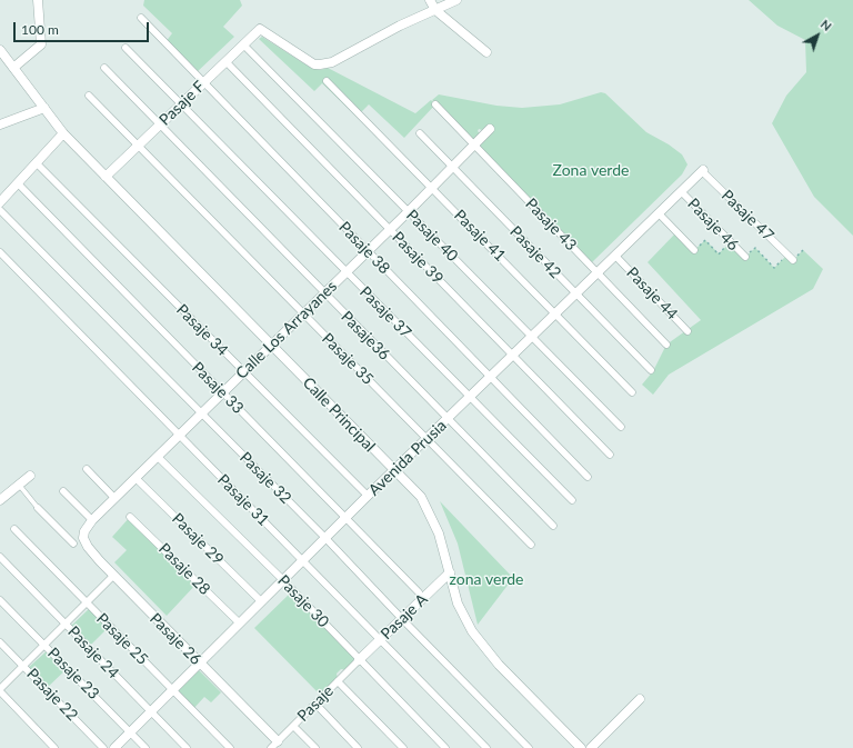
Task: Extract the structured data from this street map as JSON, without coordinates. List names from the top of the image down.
{
  "streets": {
    "street": [
      "Pasaje F",
      "Pasaje 47",
      "Pasaje 43",
      "Pasaje 46",
      "Pasaje 40",
      "Pasaje 41",
      "Pasaje 38",
      "Pasaje 42",
      "Pasaje 39",
      "Pasaje 44",
      "Pasaje 37",
      "Pasaje 34",
      "Calle Los Arrayanes",
      "Pasaje36",
      "Pasaje 35",
      "Pasaje 33",
      "Calle Principal",
      "Avenida Prusia",
      "Pasaje 32",
      "Pasaje 31",
      "Pasaje 29",
      "Pasaje 28",
      "Pasaje 30",
      "Pasaje A",
      "Pasaje 25",
      "Pasaje 26",
      "Pasaje 24",
      "Pasaje 23",
      "Pasaje 22",
      "Pasaje"
    ]
  },
  "crossings": [
    ["Pasaje F", "Pasaje 40"],
    ["Pasaje F", "Pasaje 38"],
    ["Pasaje F", "Pasaje 39"],
    ["Pasaje F", "Pasaje 37"],
    ["Pasaje F", "Pasaje36"],
    ["Pasaje F", "Pasaje 35"],
    ["Pasaje F", "Calle Principal"],
    ["Pasaje 47", "Avenida Prusia"],
    ["Pasaje 43", "Calle Los Arrayanes"],
    ["Pasaje 43", "Avenida Prusia"],
    ["Pasaje 46", "Avenida Prusia"],
    ["Pasaje 40", "Calle Los Arrayanes"],
    ["Pasaje 40", "Avenida Prusia"],
    ["Pasaje 41", "Calle Los Arrayanes"],
    ["Pasaje 41", "Avenida Prusia"],
    ["Pasaje 38", "Calle Los Arrayanes"],
    ["Pasaje 38", "Avenida Prusia"],
    ["Pasaje 42", "Calle Los Arrayanes"],
    ["Pasaje 42", "Avenida Prusia"],
    ["Pasaje 39", "Calle Los Arrayanes"],
    ["Pasaje 39", "Avenida Prusia"],
    ["Pasaje 44", "Avenida Prusia"],
    ["Pasaje 37", "Calle Los Arrayanes"],
    ["Pasaje 37", "Avenida Prusia"],
    ["Pasaje 34", "Calle Los Arrayanes"],
    ["Pasaje 34", "Avenida Prusia"],
    ["Calle Los Arrayanes", "Pasaje36"],
    ["Calle Los Arrayanes", "Pasaje 35"],
    ["Calle Los Arrayanes", "Pasaje 33"],
    ["Calle Los Arrayanes", "Calle Principal"],
    ["Calle Los Arrayanes", "Pasaje 32"],
    ["Calle Los Arrayanes", "Pasaje 31"],
    ["Calle Los Arrayanes", "Pasaje 29"],
    ["Calle Los Arrayanes", "Pasaje 30"],
    ["Calle Los Arrayanes", "Pasaje 26"],
    ["Pasaje36", "Avenida Prusia"],
    ["Pasaje 35", "Avenida Prusia"],
    ["Pasaje 33", "Avenida Prusia"],
    ["Calle Principal", "Avenida Prusia"],
    ["Calle Principal", "Pasaje A"],
    ["Avenida Prusia", "Pasaje 32"],
    ["Avenida Prusia", "Pasaje 31"],
    ["Avenida Prusia", "Pasaje 29"],
    ["Avenida Prusia", "Pasaje 28"],
    ["Avenida Prusia", "Pasaje 30"],
    ["Avenida Prusia", "Pasaje 25"],
    ["Avenida Prusia", "Pasaje 26"],
    ["Avenida Prusia", "Pasaje 24"],
    ["Avenida Prusia", "Pasaje 23"],
    ["Pasaje 32", "Pasaje A"],
    ["Pasaje 31", "Pasaje A"],
    ["Pasaje 30", "Pasaje A"],
    ["Pasaje 30", "Pasaje"],
    ["Pasaje A", "Pasaje"],
    ["Pasaje 26", "Pasaje"]
  ],
  "parks": ["Zona verde", "zona verde"],
  "scale_bar": "100 m",
  "north": "top right"
}
